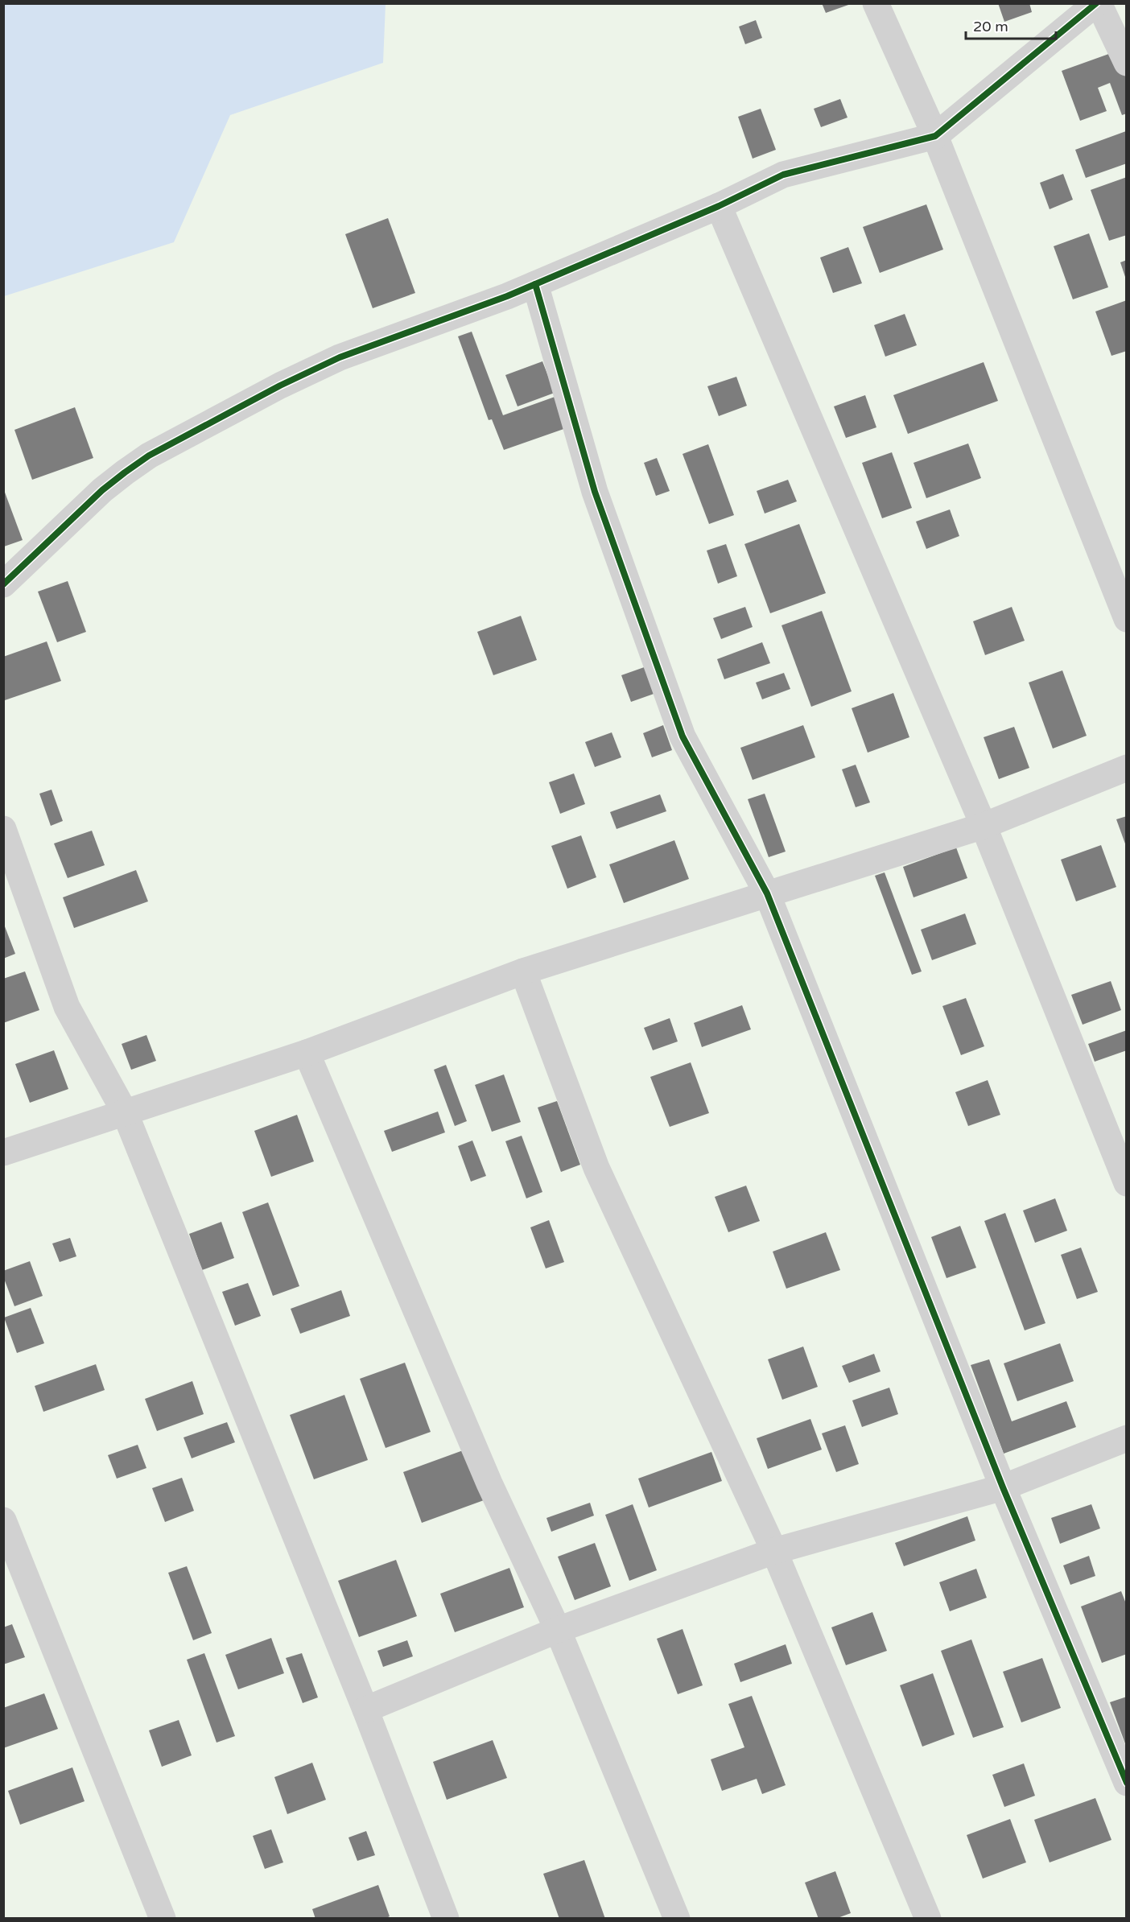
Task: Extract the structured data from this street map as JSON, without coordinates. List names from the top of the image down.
{
  "scale_bar": "20 m"
}
